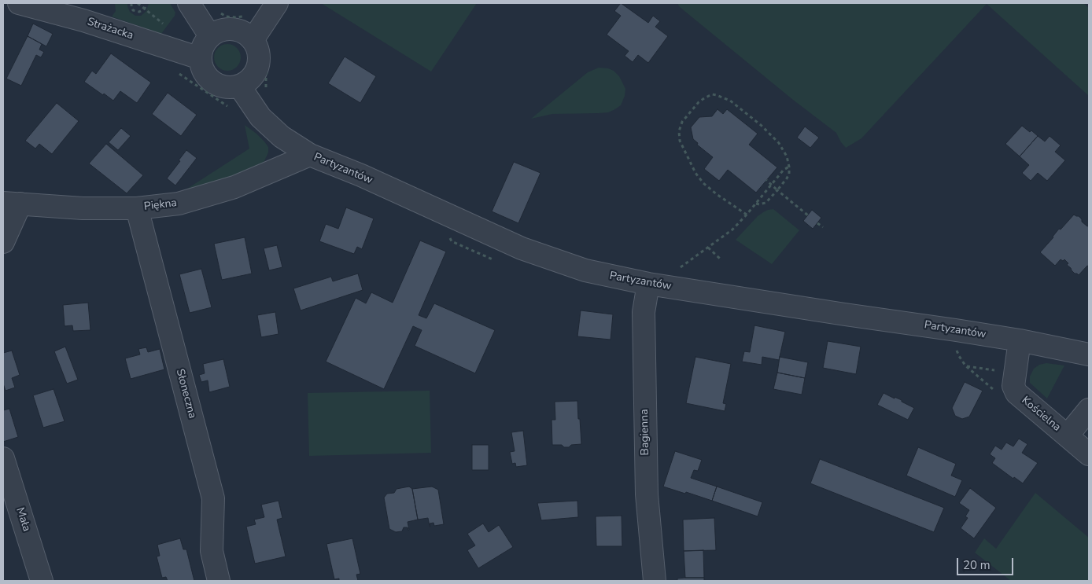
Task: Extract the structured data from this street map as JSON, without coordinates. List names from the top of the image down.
{
  "streets": {
    "street": [
      "Strażacka",
      "Partyzantów",
      "Piękna",
      "Słoneczna",
      "Kościelna",
      "Bagienna",
      "Mała"
    ]
  },
  "crossings": [
    ["Strażacka", "Partyzantów"],
    ["Partyzantów", "Piękna"],
    ["Partyzantów", "Kościelna"],
    ["Partyzantów", "Bagienna"],
    ["Piękna", "Słoneczna"]
  ],
  "scale_bar": "20 m"
}
